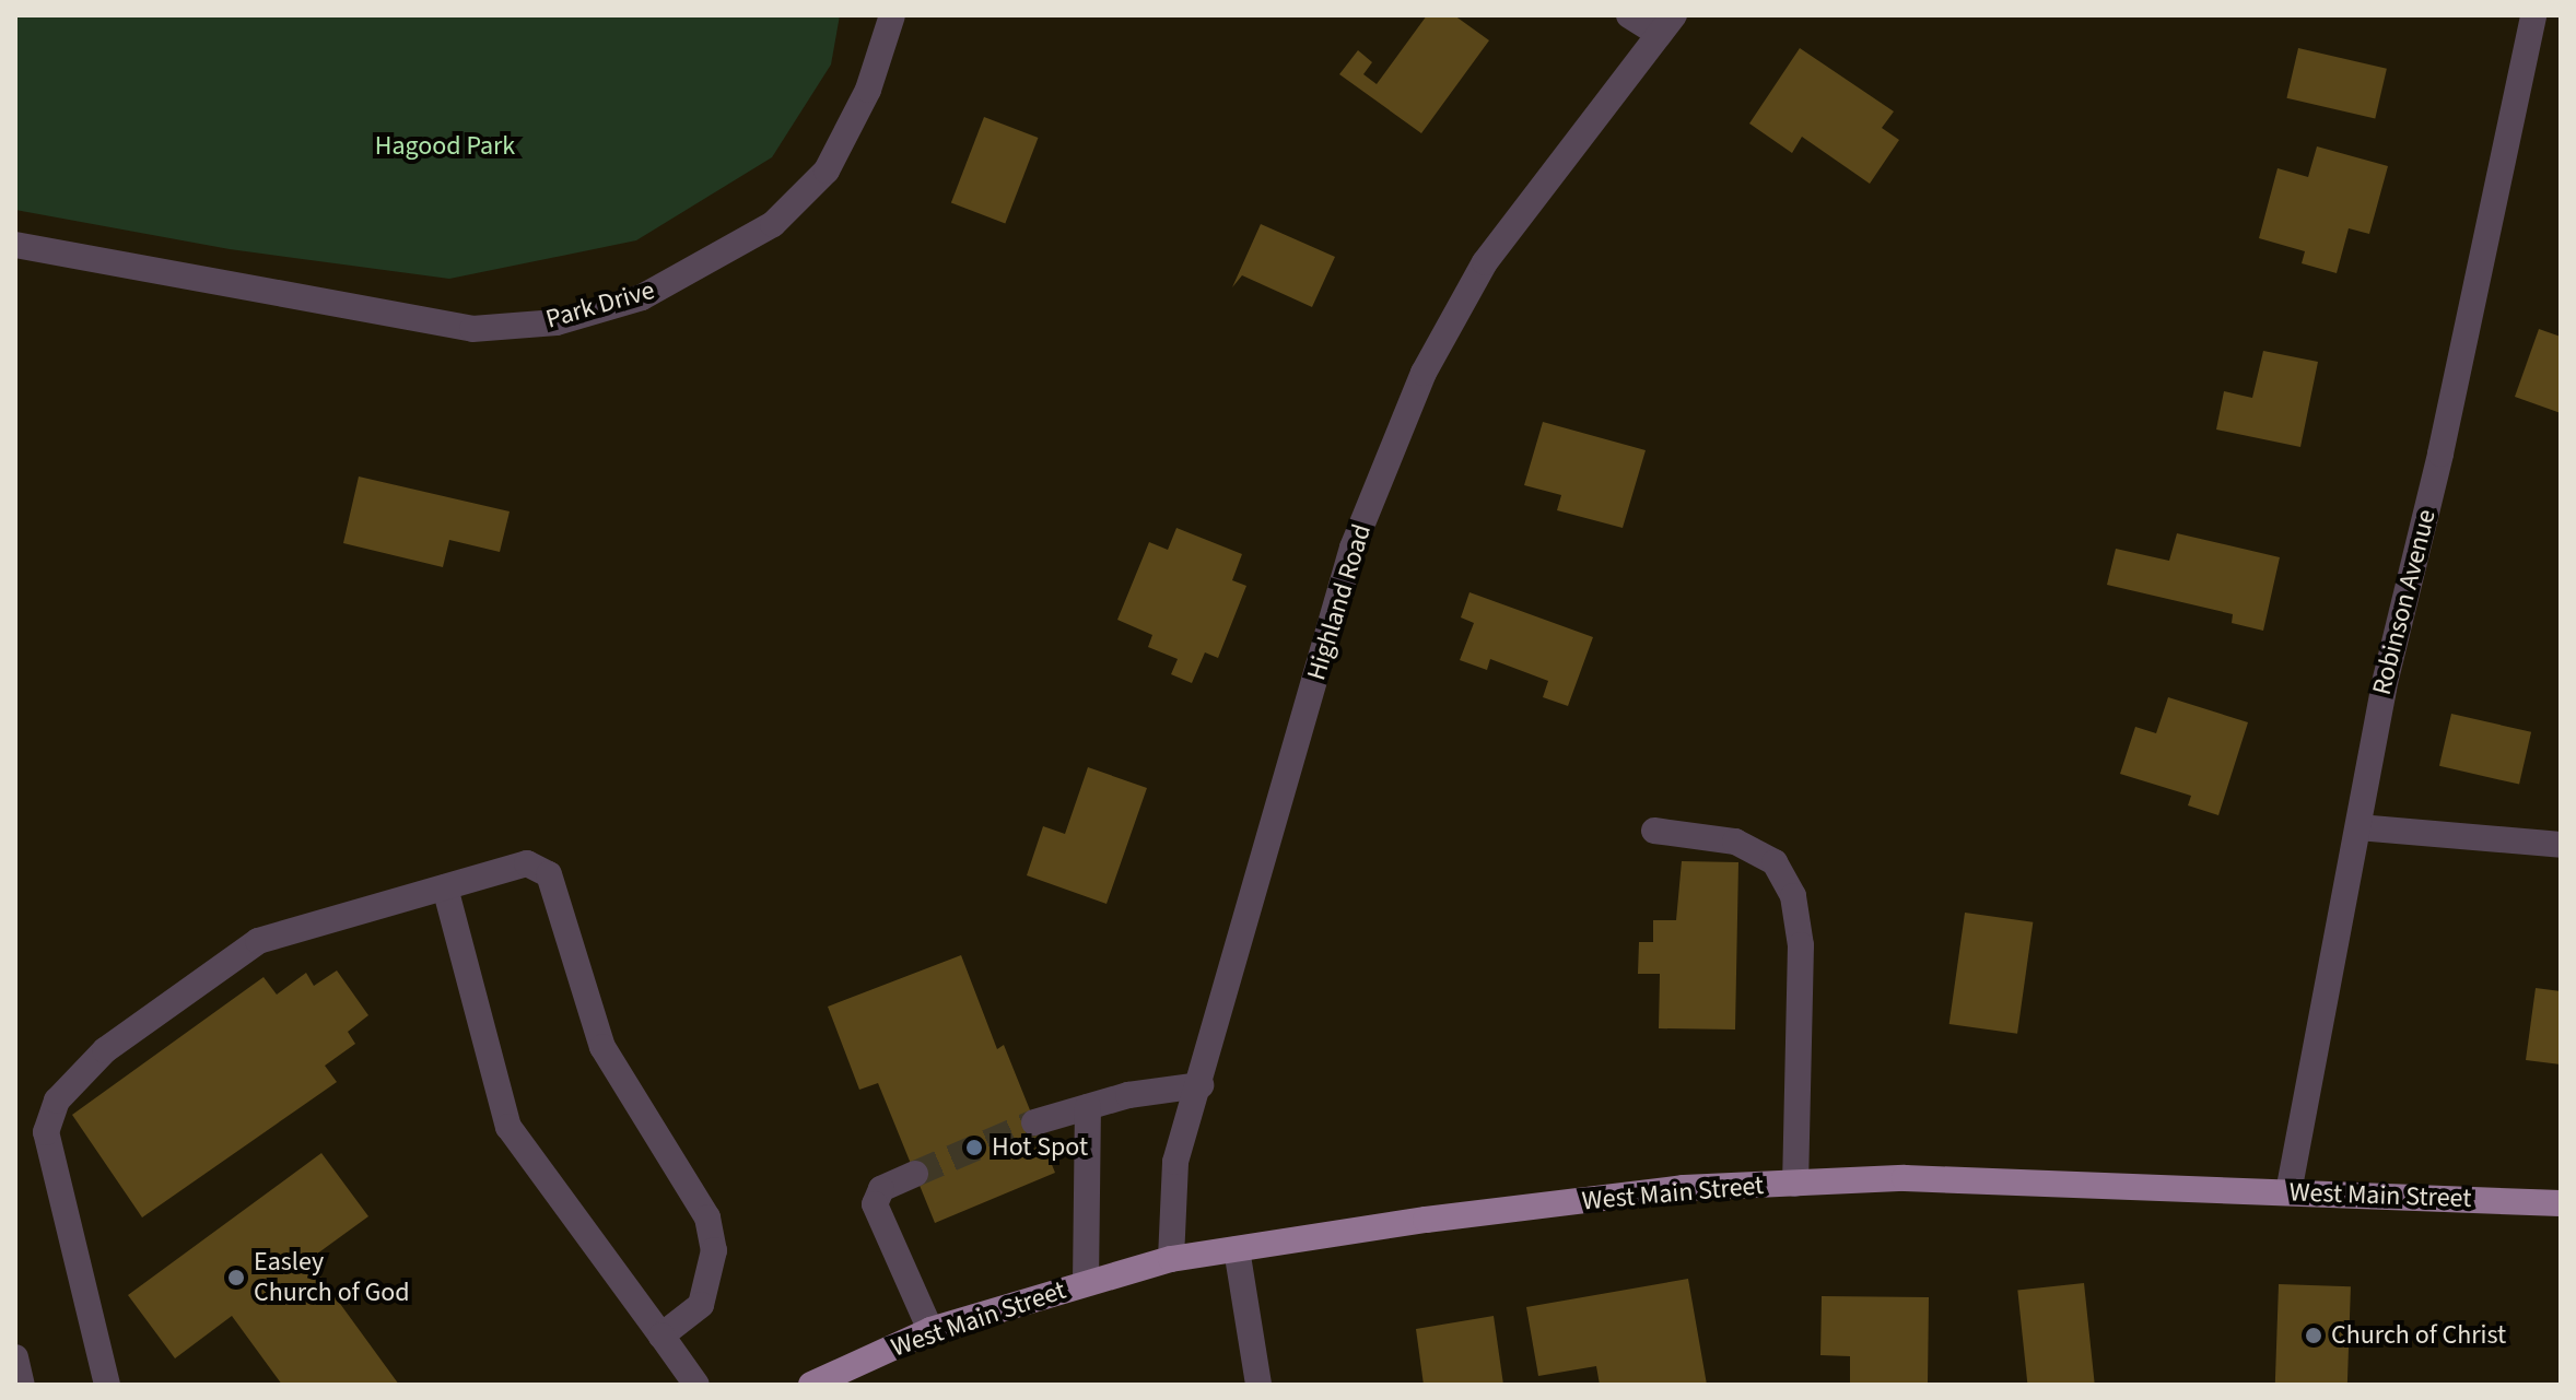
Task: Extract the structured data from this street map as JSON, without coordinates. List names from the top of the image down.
{
  "streets": {
    "main road": ["West Main Street"],
    "street": ["Park Drive", "Highland Road", "Robinson Avenue"]
  },
  "crossings": [
    ["Highland Road", "West Main Street"],
    ["Robinson Avenue", "West Main Street"]
  ],
  "parks": ["Hagood Park"],
  "places": ["Hot Spot", "Easley Church of God", "Church of Christ"]
}
